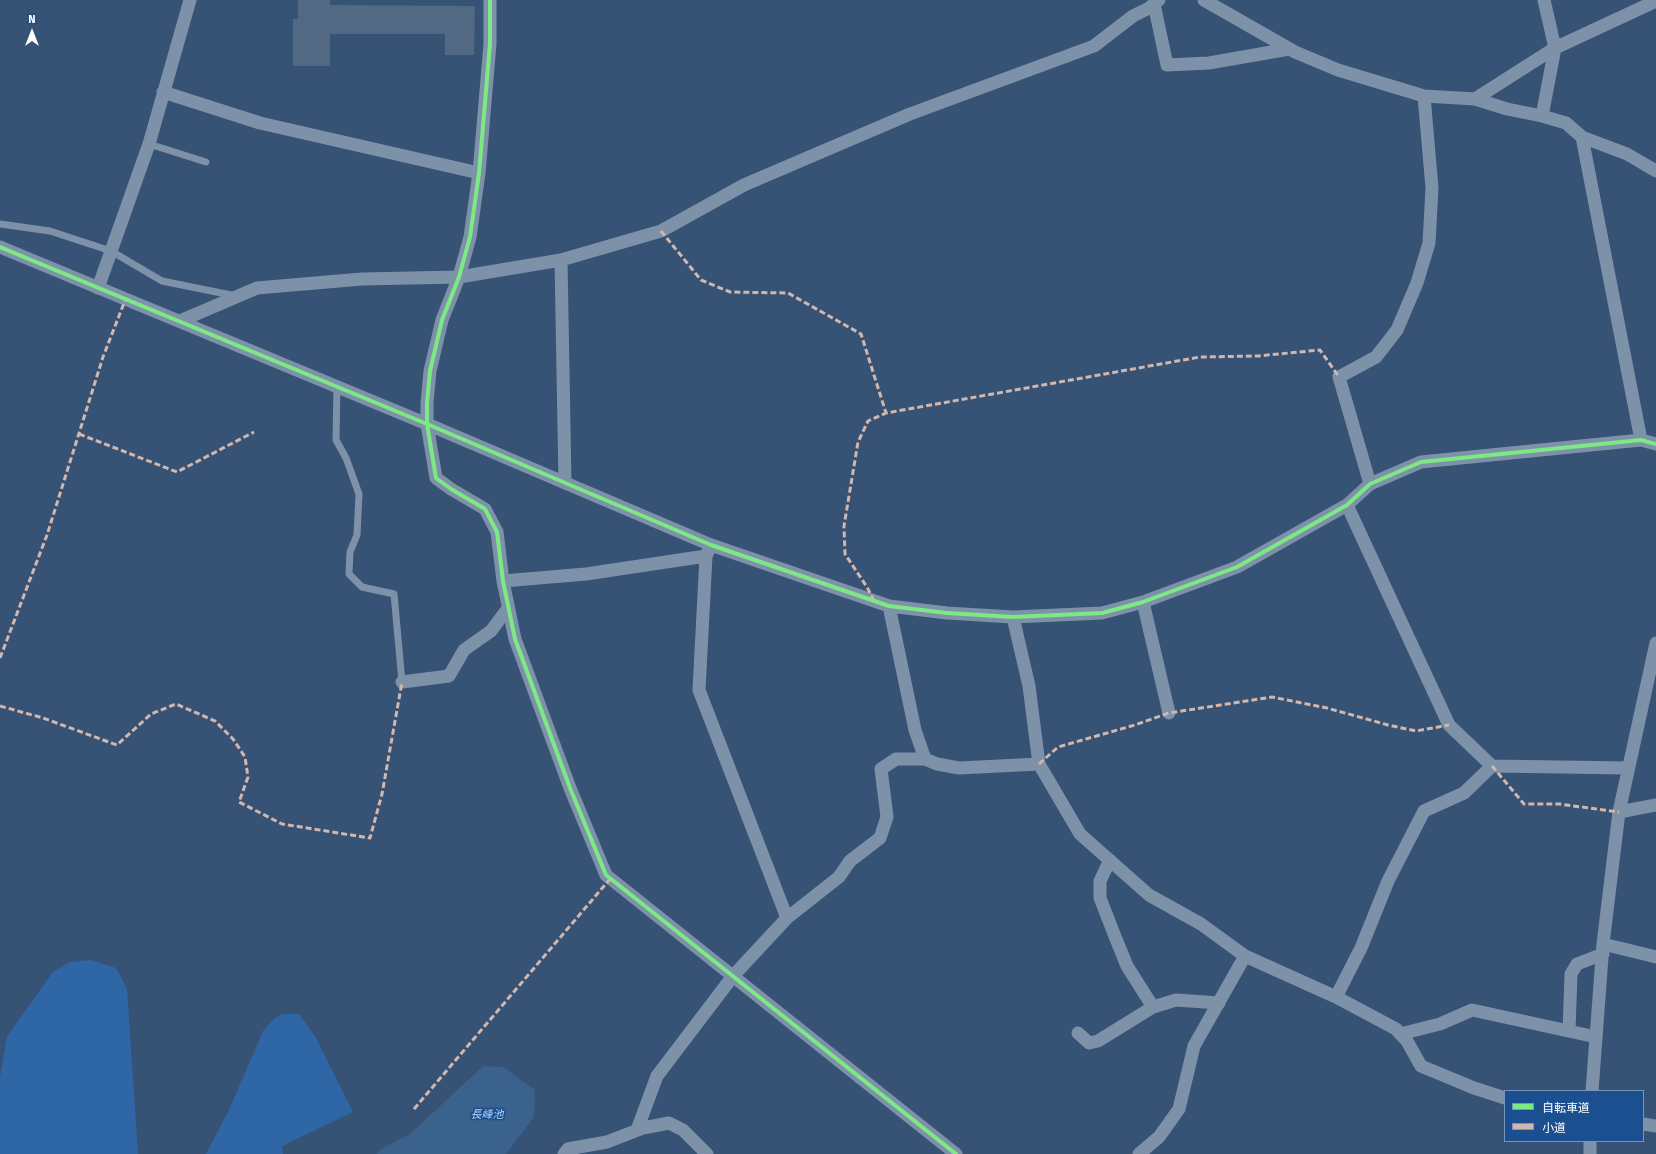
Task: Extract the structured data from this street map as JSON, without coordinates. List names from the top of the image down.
{
  "water": ["長峰池"],
  "legend": ["自転車道", "小道"],
  "north": "top"
}
